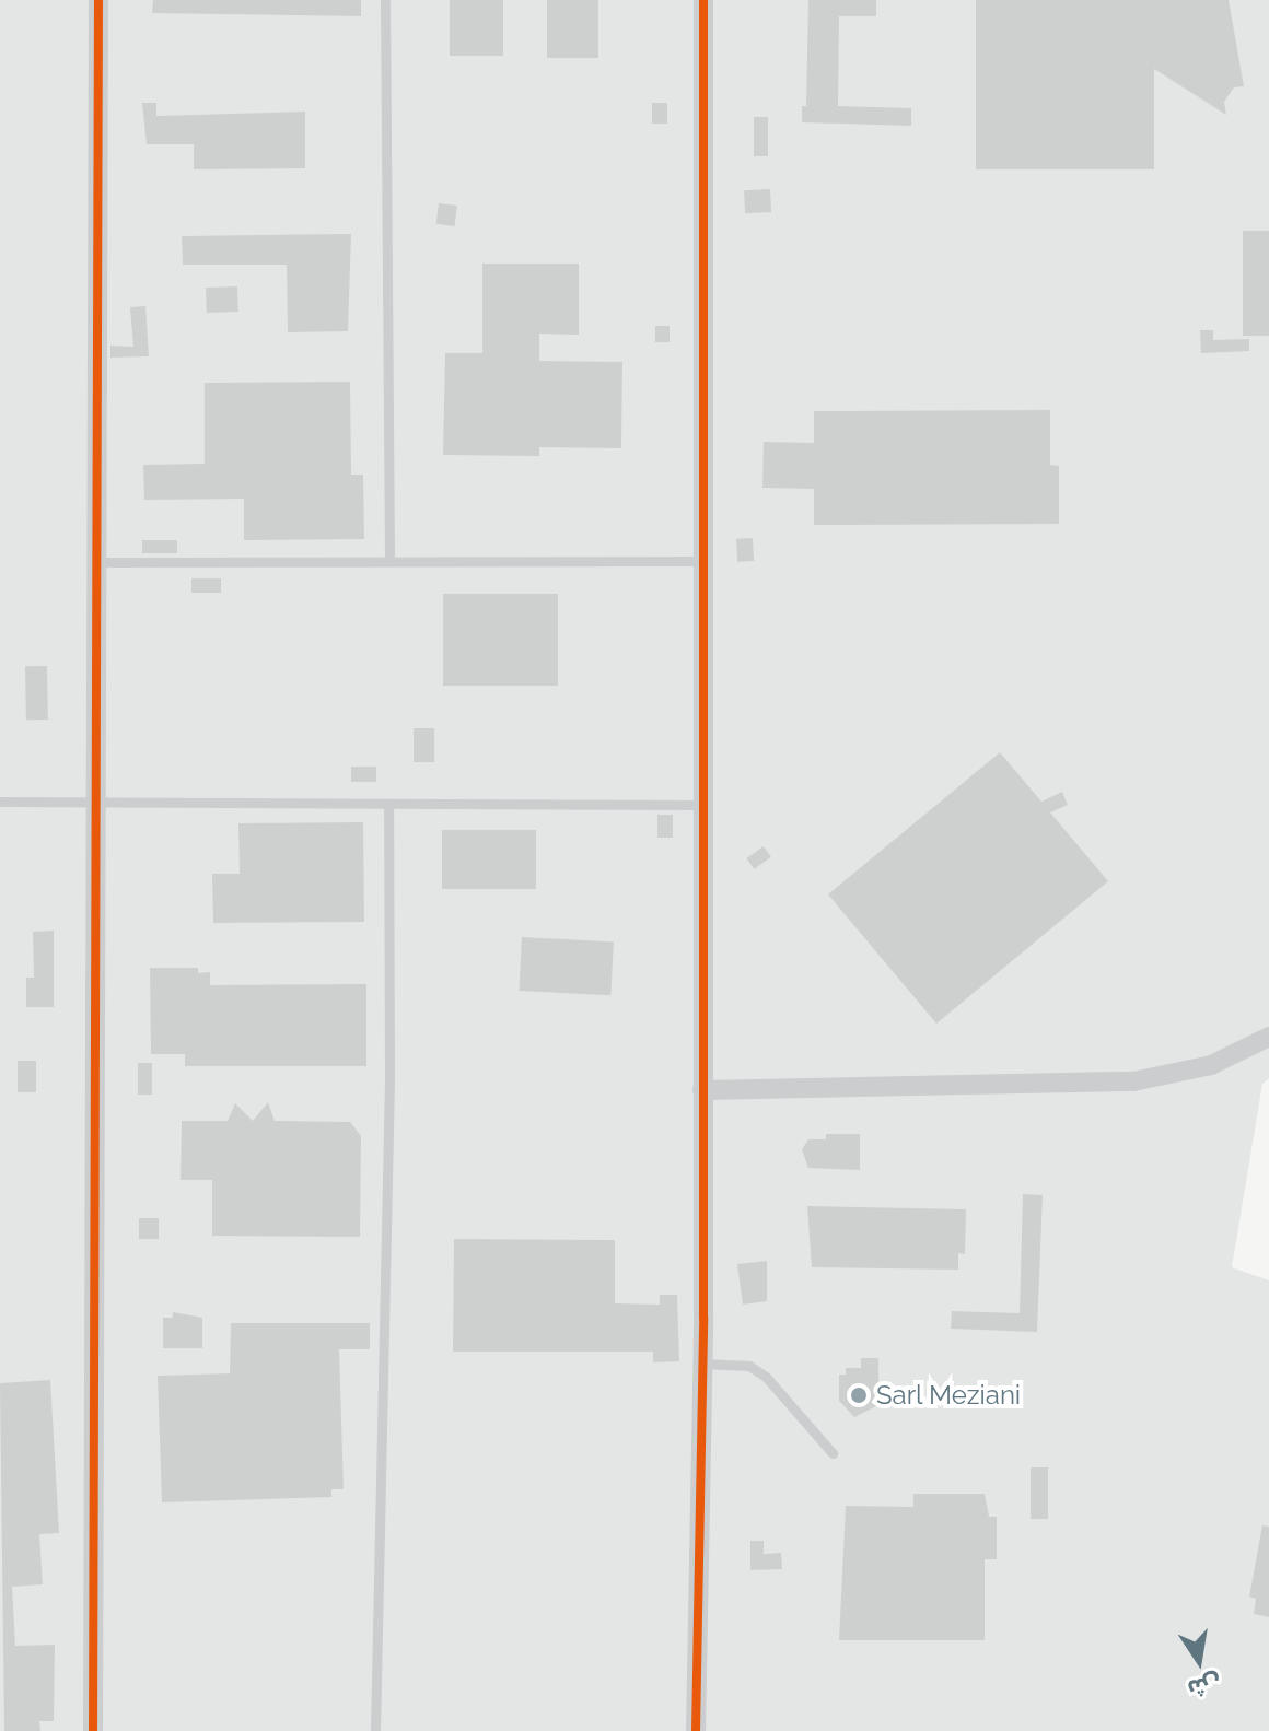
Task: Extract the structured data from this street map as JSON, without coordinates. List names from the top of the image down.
{
  "places": ["Sarl Meziani"],
  "north": "bottom"
}
